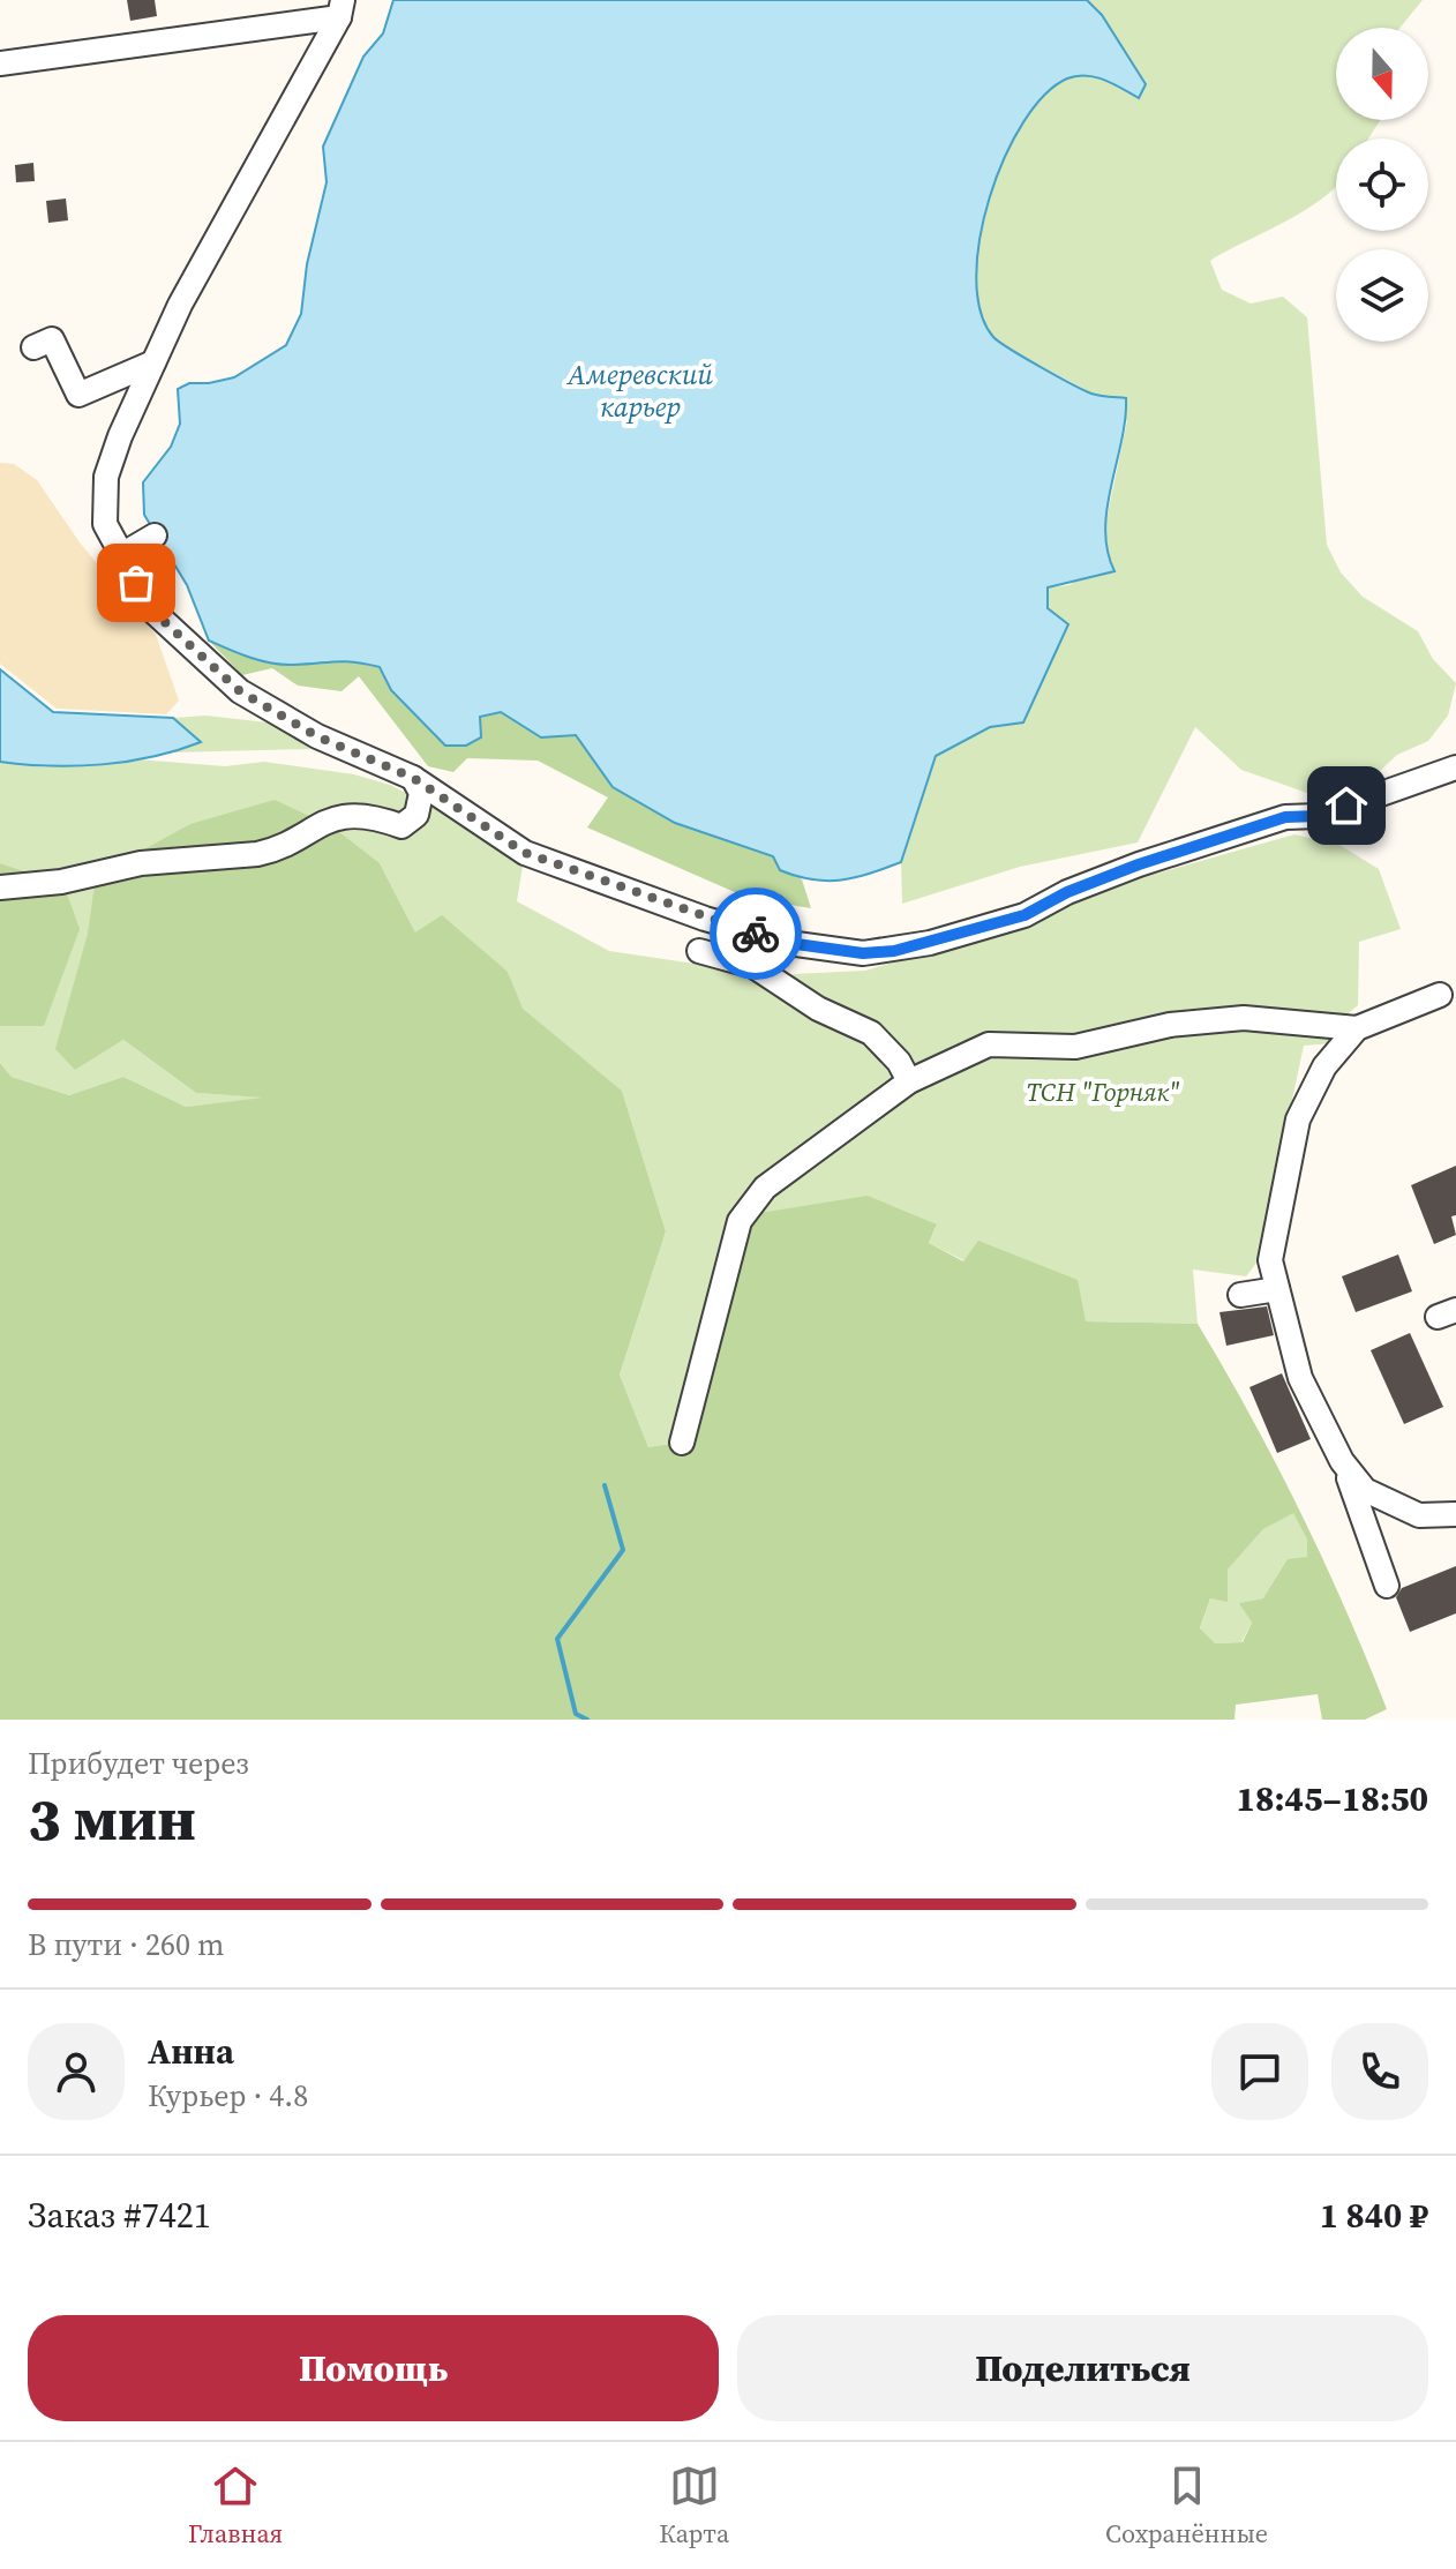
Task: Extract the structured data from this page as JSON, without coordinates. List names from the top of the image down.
{
  "water": ["Амеревский карьер"],
  "parks": ["ТСН \"Горняк\""],
  "north": "bottom",
  "page": {
    "heading": ["3 мин", "Прибудет через", "18:45–18:50"],
    "panel": [
      "Анна",
      "Курьер · 4.8",
      "Заказ #7421",
      "1 840 ₽"
    ],
    "bar": "В пути · 260 m",
    "buttons": ["Помощь", "Поделиться"],
    "tabs": ["Главная", "Карта", "Сохранённые"]
  }
}
